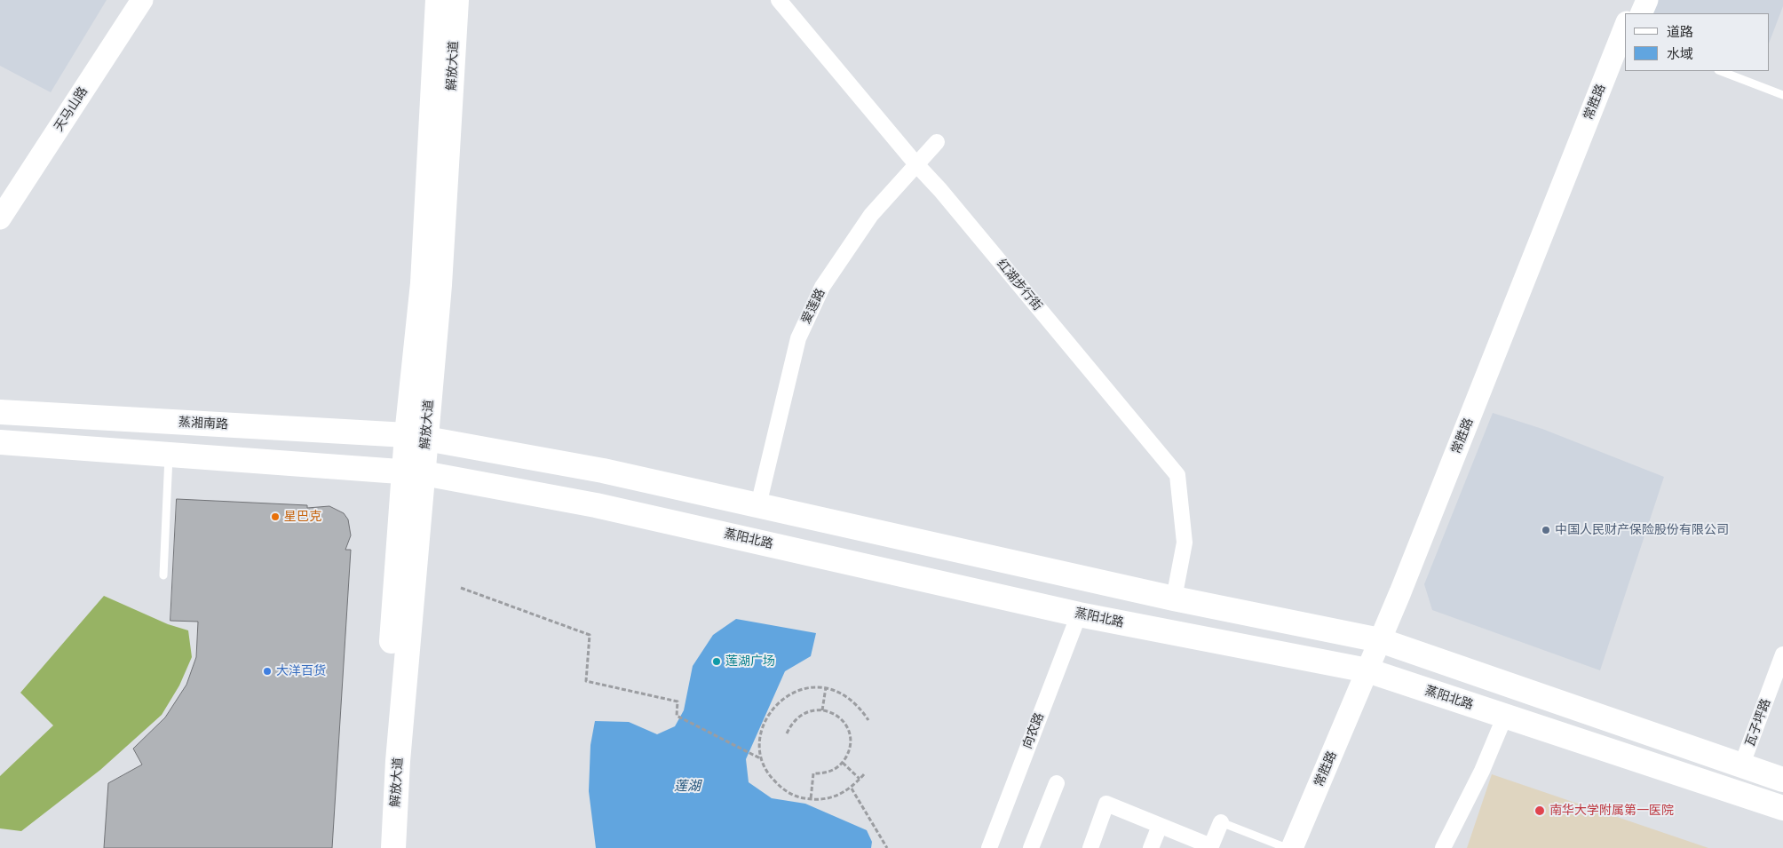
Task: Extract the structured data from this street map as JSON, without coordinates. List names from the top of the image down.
{
  "streets": {
    "main road": ["解放大道", "蒸湘南路", "蒸阳北路"],
    "street": [
      "常胜路",
      "天马山路",
      "红湖步行街",
      "爱莲路",
      "瓦子坪路",
      "向农路"
    ]
  },
  "crossings": [
    ["解放大道", "蒸湘南路"],
    ["解放大道", "蒸阳北路"],
    ["常胜路", "蒸阳北路"],
    ["红湖步行街", "爱莲路"],
    ["蒸阳北路", "向农路"]
  ],
  "water": ["莲湖"],
  "places": [
    "星巴克",
    "中国人民财产保险股份有限公司",
    "莲湖广场",
    "大洋百货",
    "南华大学附属第一医院"
  ],
  "legend": ["道路", "水域"]
}
